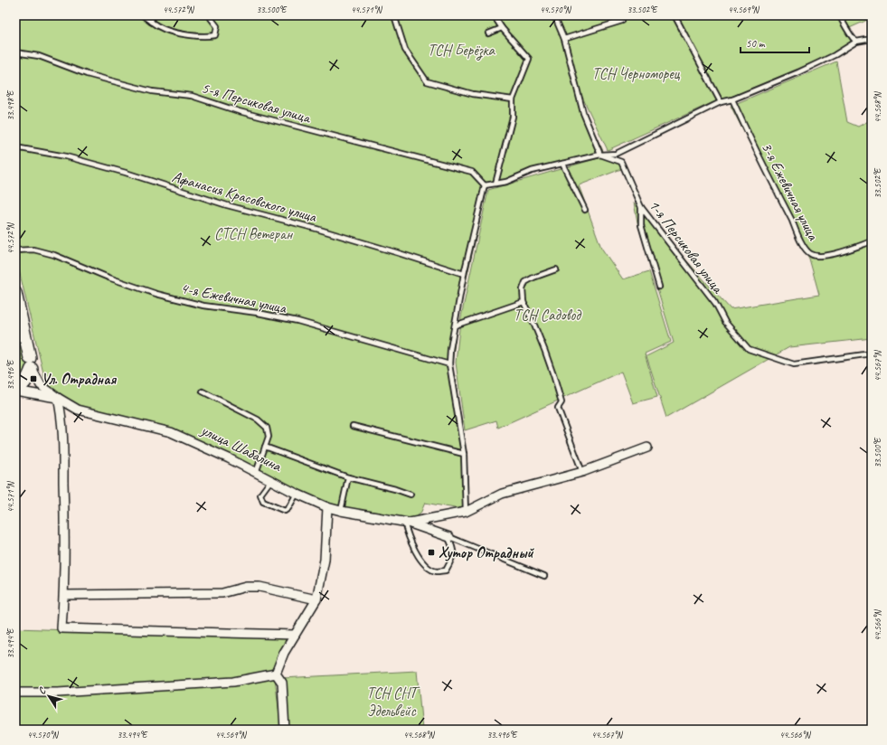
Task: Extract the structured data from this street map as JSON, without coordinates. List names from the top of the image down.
{
  "streets": {
    "main road": ["улица Шабалина"],
    "lane": [
      "5-я Персиковая улица",
      "3-я Ежевичная улица",
      "Афанасия Красовского улица",
      "1-я Персиковая улица",
      "4-я Ежевичная улица"
    ]
  },
  "parks": [
    "ТСН Берёзка",
    "ТСН Черноморец",
    "СТСН Ветеран",
    "ТСН Садовод",
    "ТСН СНТ Эдельвейс"
  ],
  "places": {
    "transit": ["Ул. Отрадная", "Хутор Отрадный"]
  },
  "scale_bar": "50 m",
  "north": "top left",
  "coordinates": [
    "44.572°N",
    "33.500°E",
    "44.571°N",
    "44.570°N",
    "33.502°E",
    "44.569°N",
    "33.498°E",
    "44.568°N",
    "44.567°N",
    "33.496°E",
    "44.566°N",
    "33.494°E"
  ]
}
